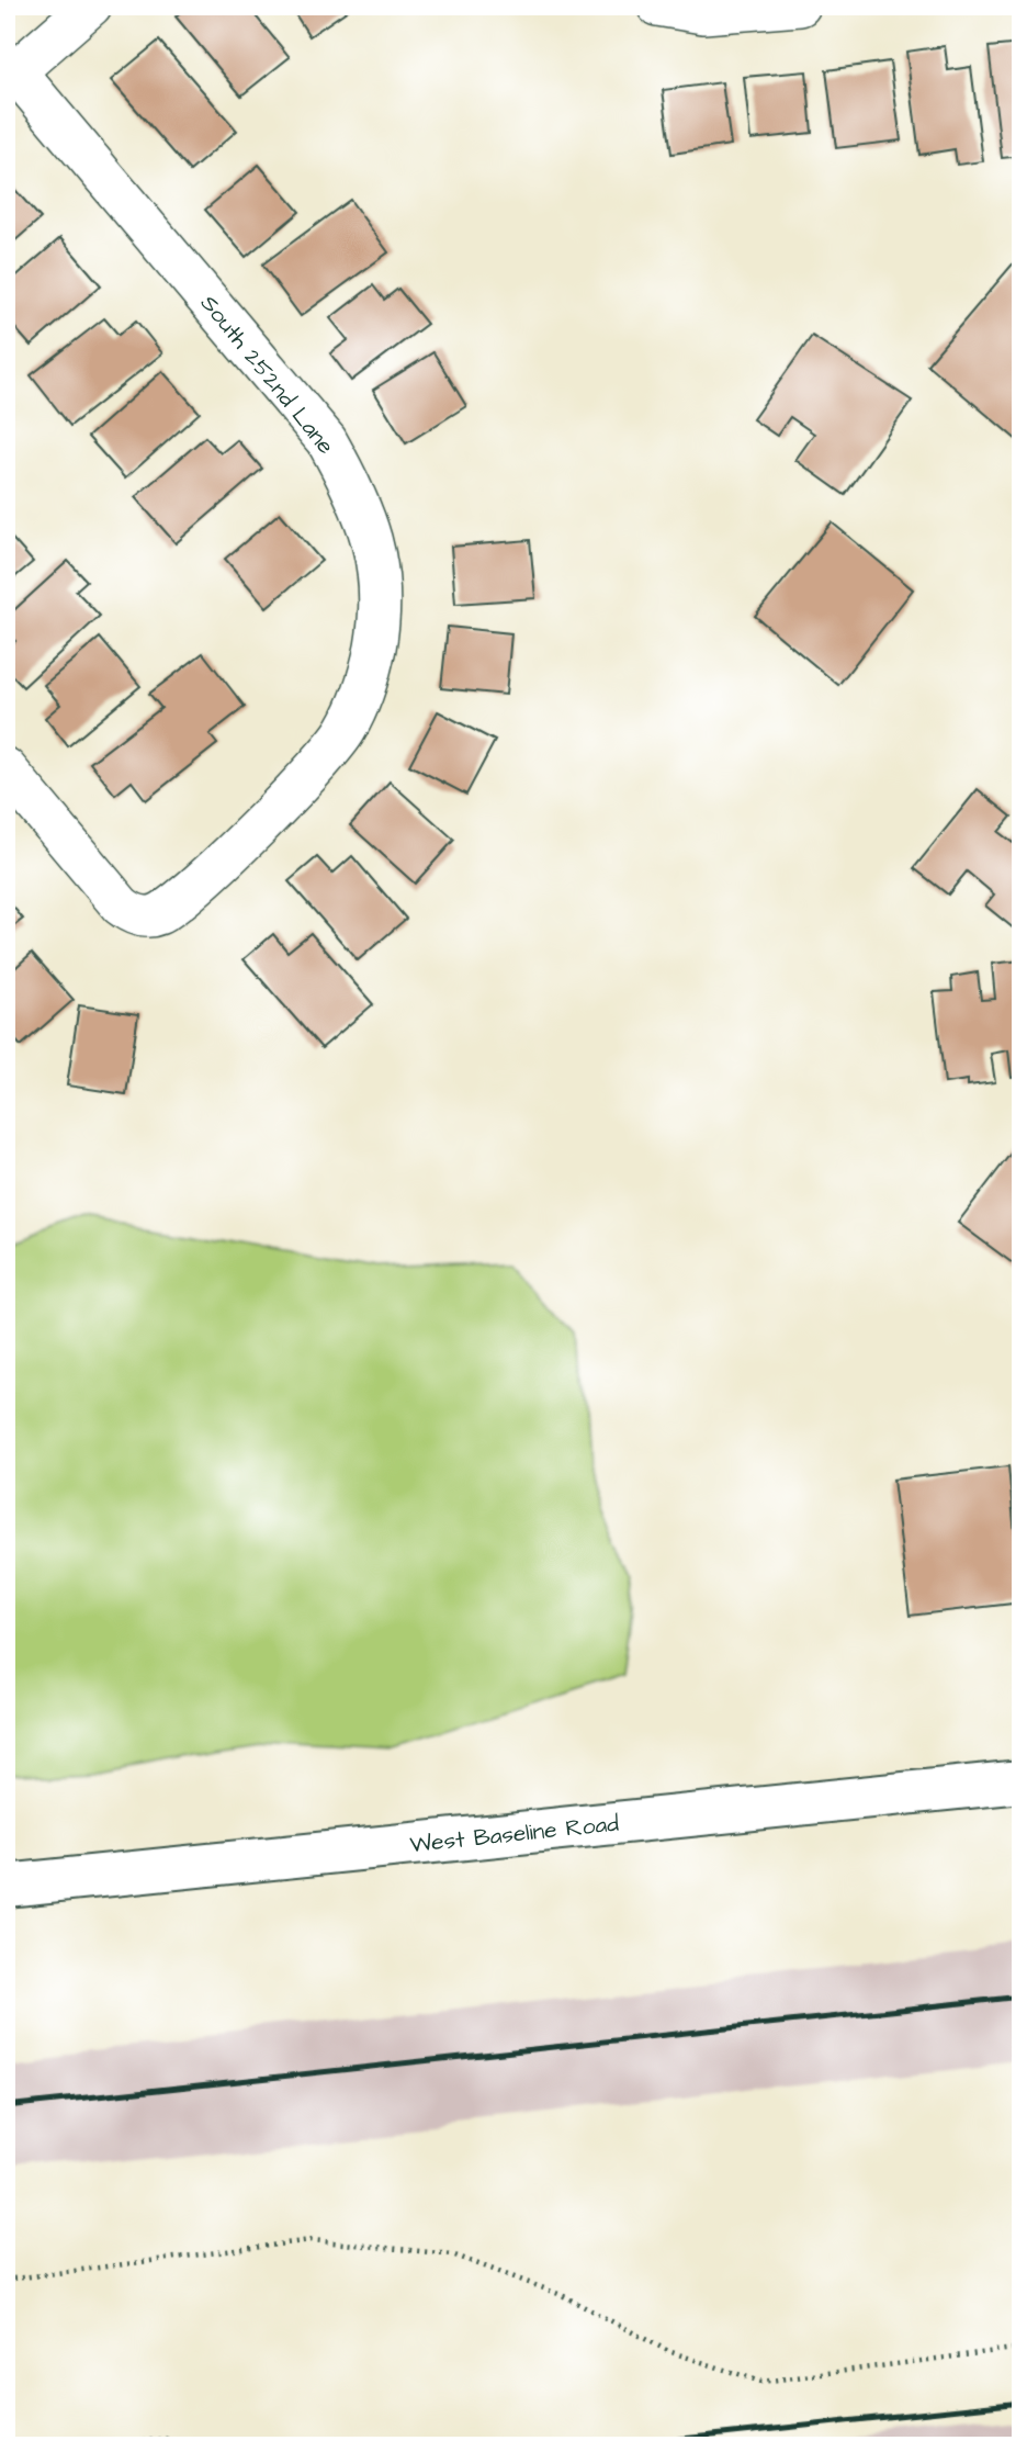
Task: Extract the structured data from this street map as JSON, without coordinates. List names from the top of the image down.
{
  "streets": {
    "main road": ["West Baseline Road"],
    "street": ["South 252nd Lane"]
  }
}
